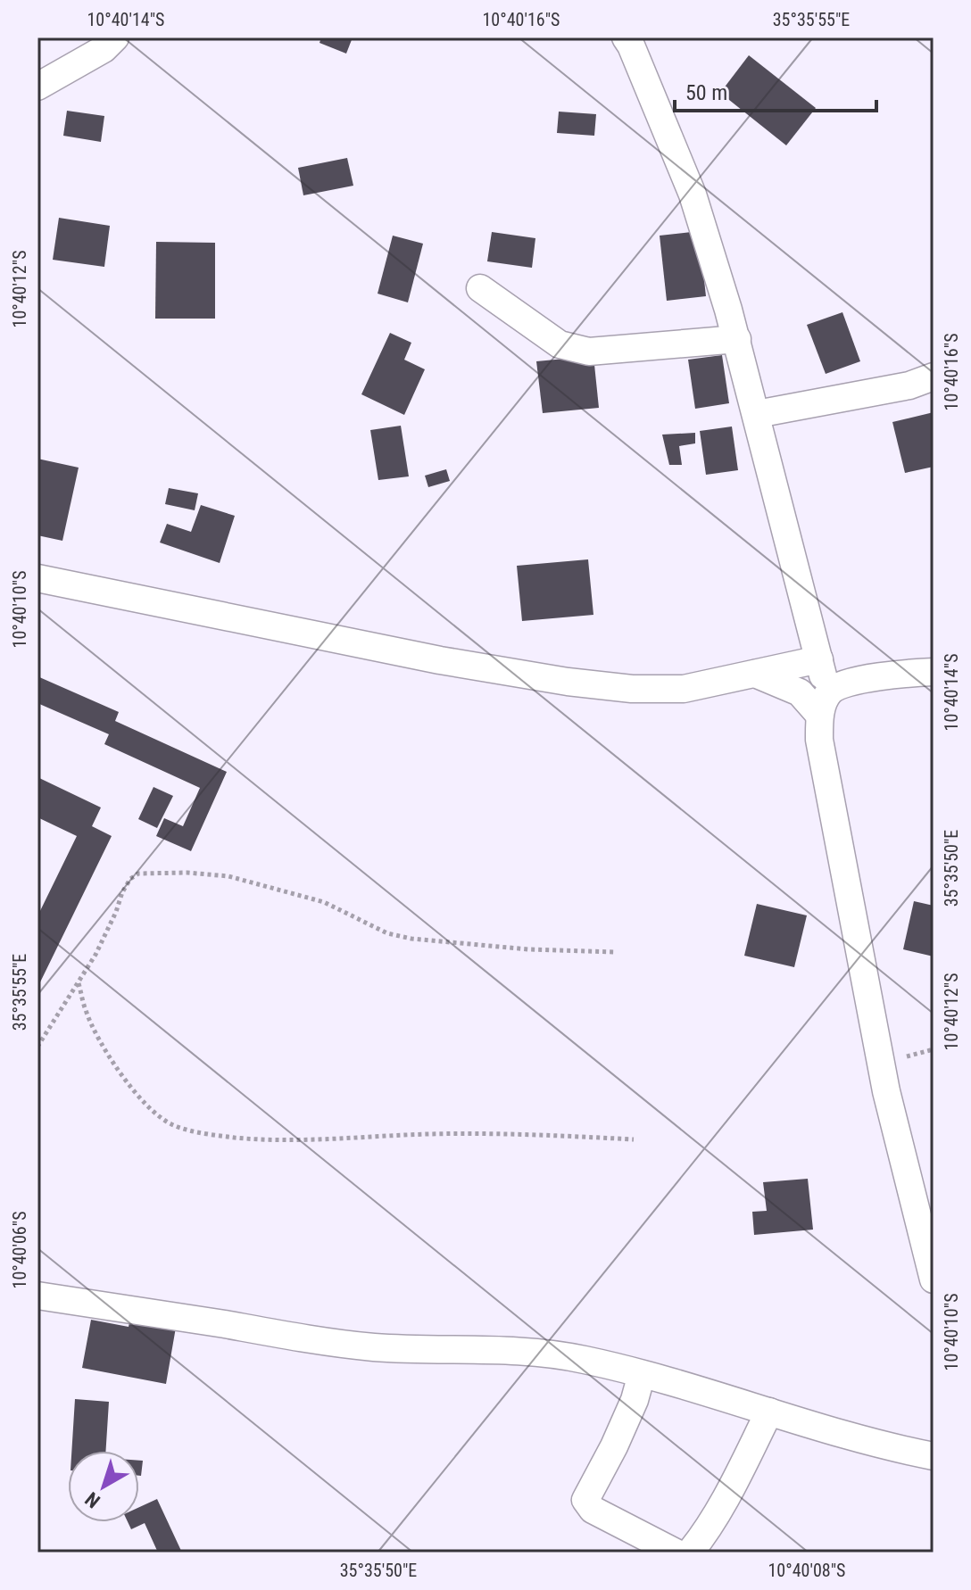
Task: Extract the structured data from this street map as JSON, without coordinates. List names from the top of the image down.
{
  "scale_bar": "50 m",
  "north": "bottom left",
  "coordinates": [
    "10°40'14\"S",
    "10°40'16\"S",
    "35°35'55\"E",
    "10°40'12\"S",
    "10°40'10\"S",
    "35°35'50\"E",
    "10°40'06\"S",
    "10°40'08\"S"
  ]
}
